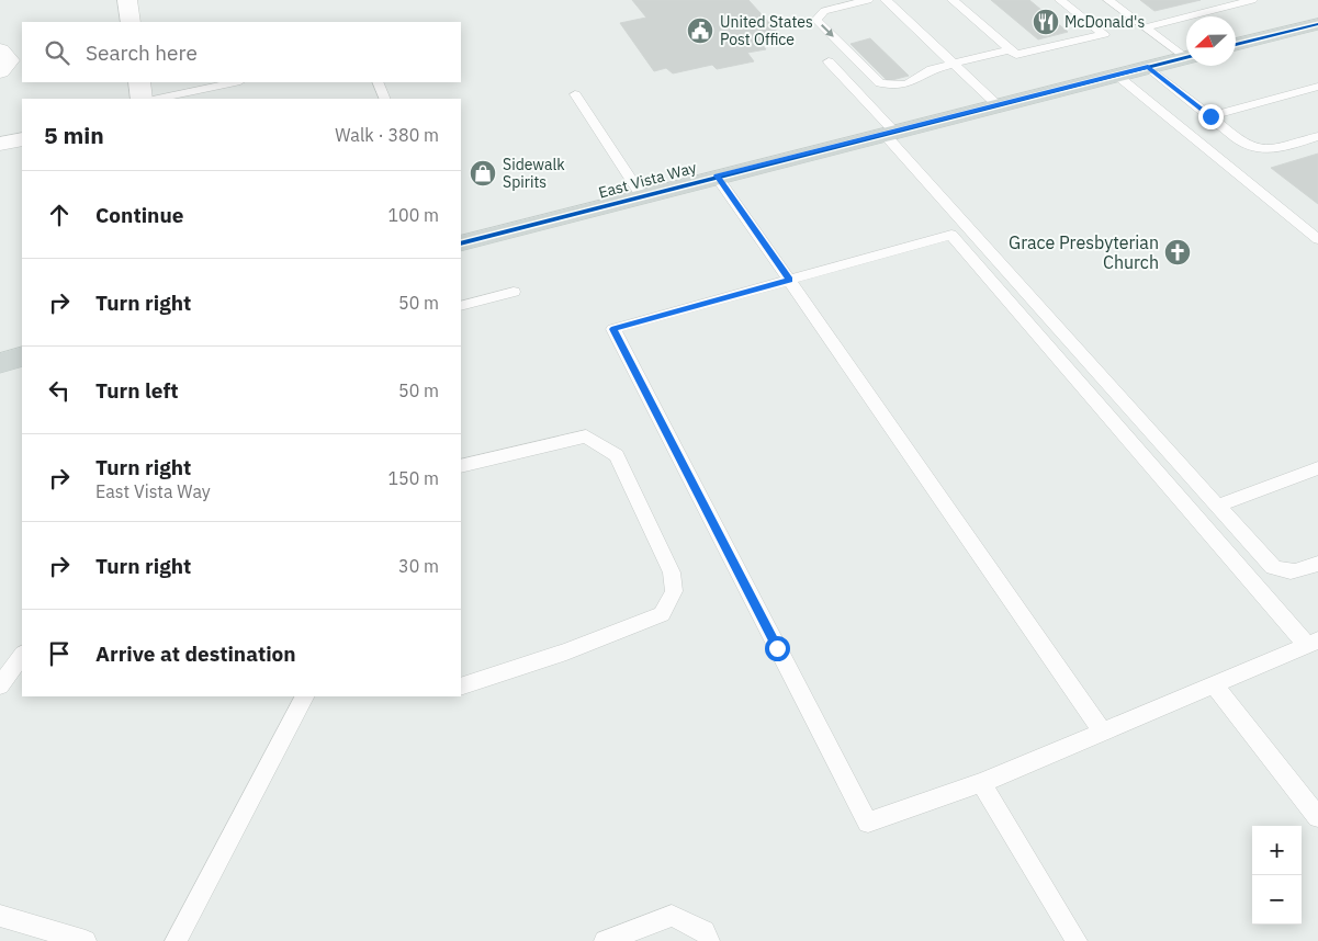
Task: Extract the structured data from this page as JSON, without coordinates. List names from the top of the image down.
{
  "streets": {
    "main road": ["East Vista Way"]
  },
  "places": {
    "restaurant": ["McDonald's"],
    "public building": ["United States Post Office"],
    "shop": ["Sidewalk Spirits"],
    "church": ["Grace Presbyterian Church"]
  },
  "north": "left",
  "page": {
    "search": "Search here",
    "heading": ["5 min", "Walk · 380 m"],
    "list": [
      ["Continue", "100 m"],
      ["Turn right", "50 m"],
      ["Turn left", "50 m"],
      ["Turn right", "East Vista Way", "150 m"],
      ["Turn right", "30 m"],
      "Arrive at destination"
    ],
    "map_buttons": ["+", "−"]
  }
}
